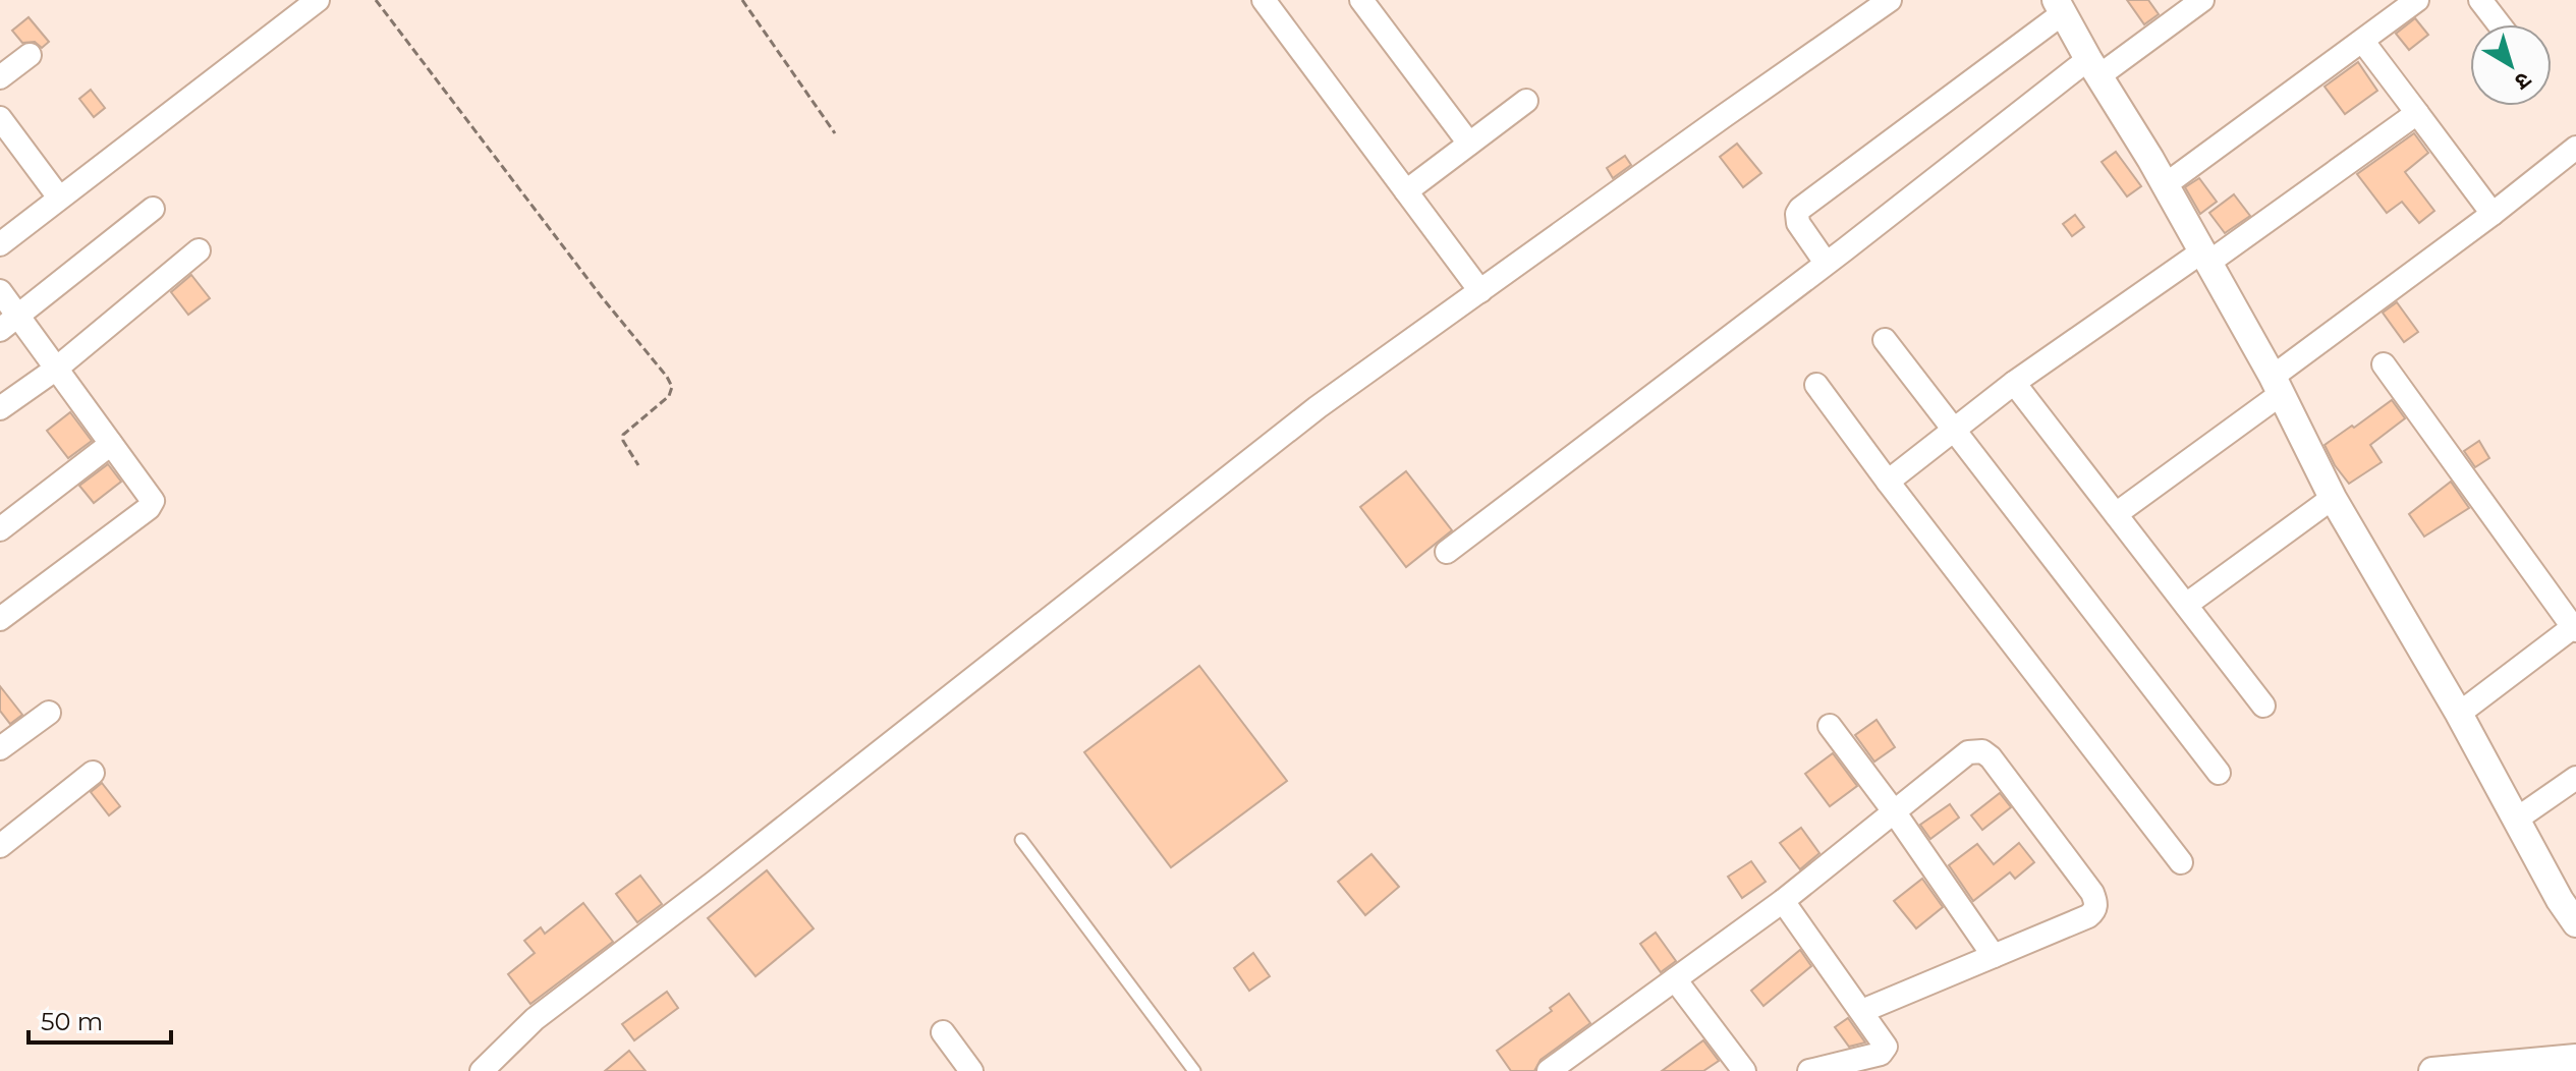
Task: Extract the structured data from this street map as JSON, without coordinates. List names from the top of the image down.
{
  "scale_bar": "50 m",
  "north": "bottom right"
}
